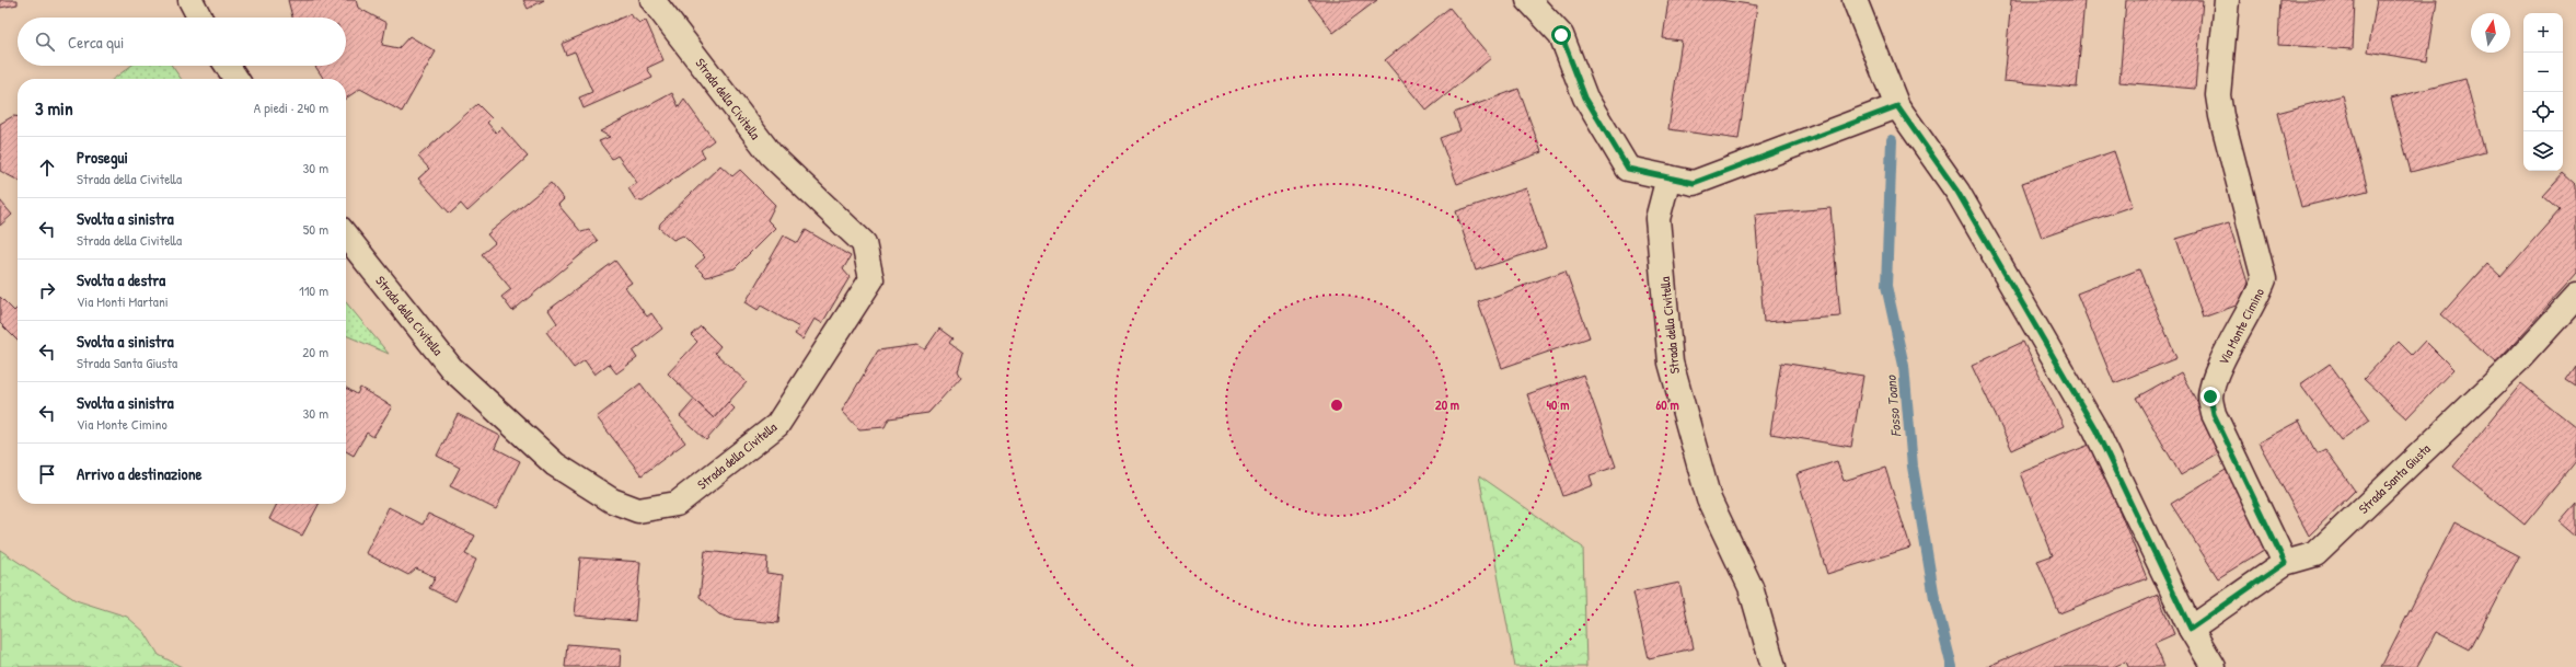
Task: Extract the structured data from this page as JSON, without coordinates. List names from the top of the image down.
{
  "streets": {
    "street": ["Strada della Civitella", "Via Monte Cimino", "Strada Santa Giusta"]
  },
  "crossings": [
    ["Via Monte Cimino", "Strada Santa Giusta"]
  ],
  "water": ["Fosso Toano"],
  "north": "top",
  "page": {
    "map_buttons": ["+", "−"],
    "search": "Cerca qui",
    "heading": ["3 min", "A piedi · 240 m"],
    "list": [
      ["Prosegui", "Strada della Civitella", "30 m"],
      ["Svolta a sinistra", "Strada della Civitella", "50 m"],
      ["Svolta a destra", "Via Monti Martani", "110 m"],
      ["Svolta a sinistra", "Strada Santa Giusta", "20 m"],
      ["Svolta a sinistra", "Via Monte Cimino", "30 m"],
      "Arrivo a destinazione"
    ]
  },
  "rings": ["20 m", "40 m", "60 m"]
}
